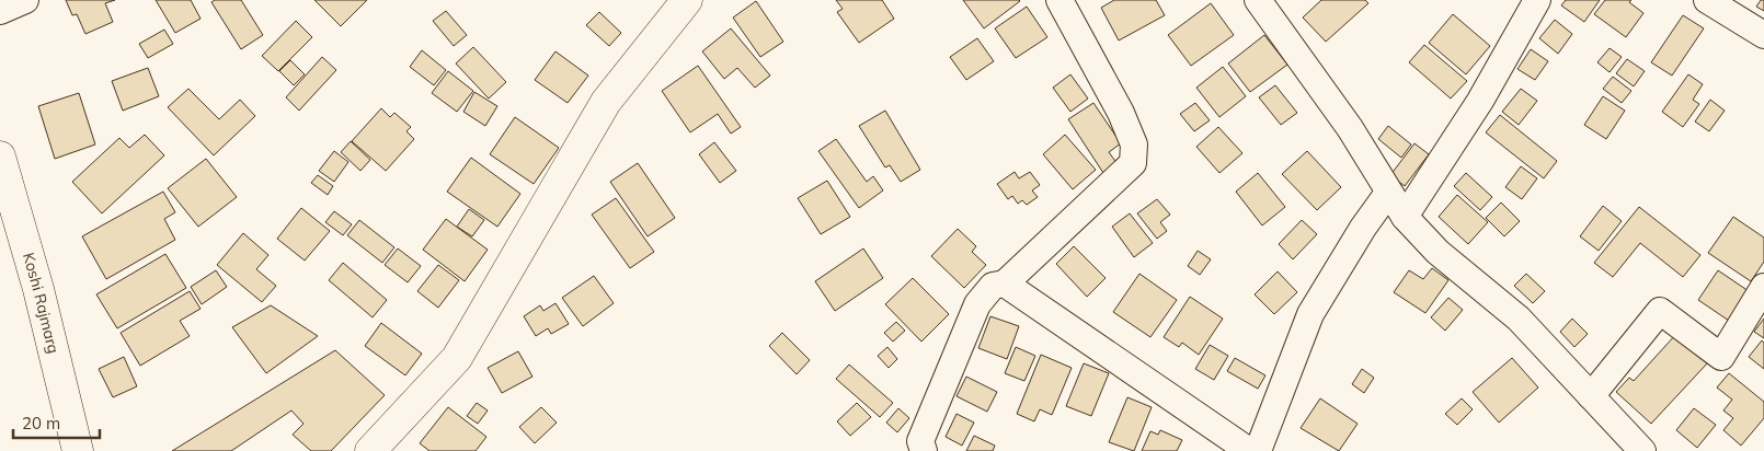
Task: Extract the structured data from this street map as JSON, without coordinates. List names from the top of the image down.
{
  "streets": {
    "street": ["Koshi Rajmarg"]
  },
  "scale_bar": "20 m"
}
